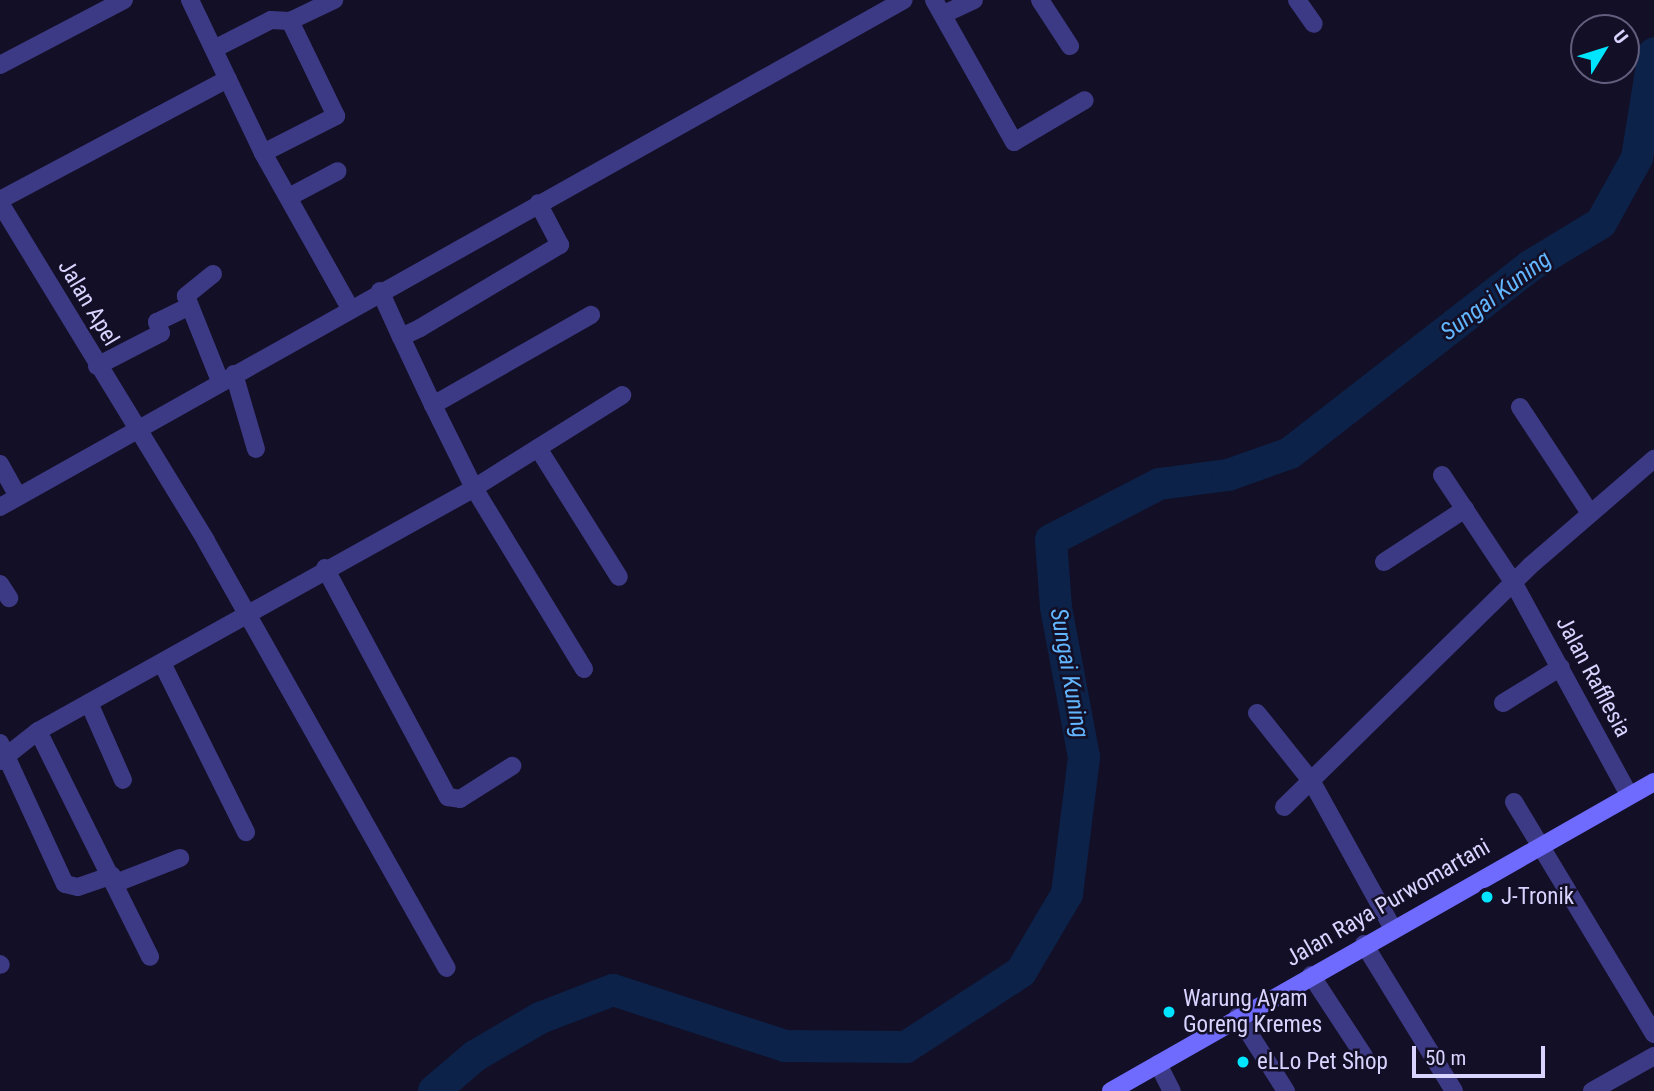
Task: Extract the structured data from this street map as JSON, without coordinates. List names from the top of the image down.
{
  "streets": {
    "street": ["Jalan Apel", "Jalan Rafflesia", "Jalan Raya Purwomartani"]
  },
  "crossings": [
    ["Jalan Rafflesia", "Jalan Raya Purwomartani"]
  ],
  "water": ["Sungai Kuning"],
  "places": ["J-Tronik", "Warung Ayam Goreng Kremes", "eLLo Pet Shop"],
  "scale_bar": "50 m",
  "north": "top right"
}
